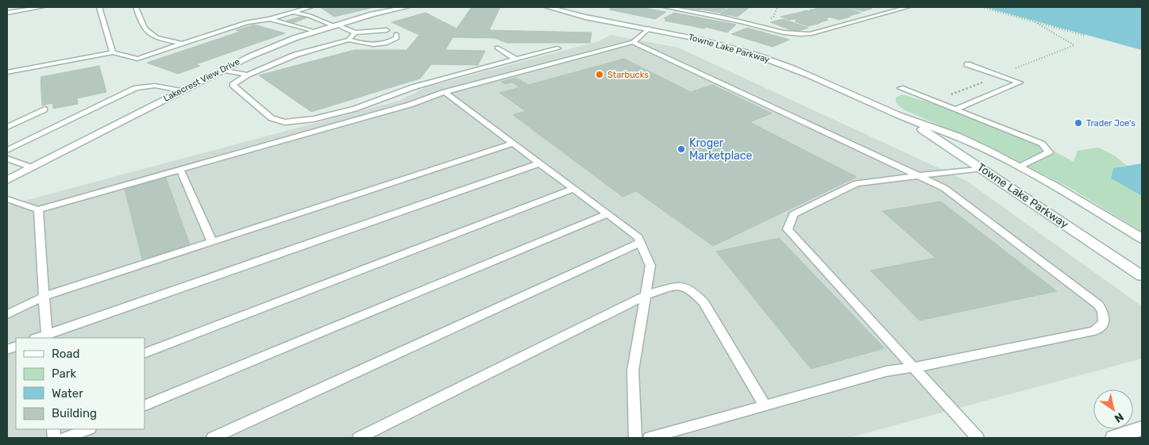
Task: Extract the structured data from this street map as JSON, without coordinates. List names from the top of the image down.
{
  "streets": {
    "street": ["Towne Lake Parkway", "Lakecrest View Drive"]
  },
  "places": ["Starbucks", "Trader Joe's", "Kroger Marketplace"],
  "legend": [
    "Road",
    "Park",
    "Water",
    "Building"
  ],
  "north": "bottom right"
}
